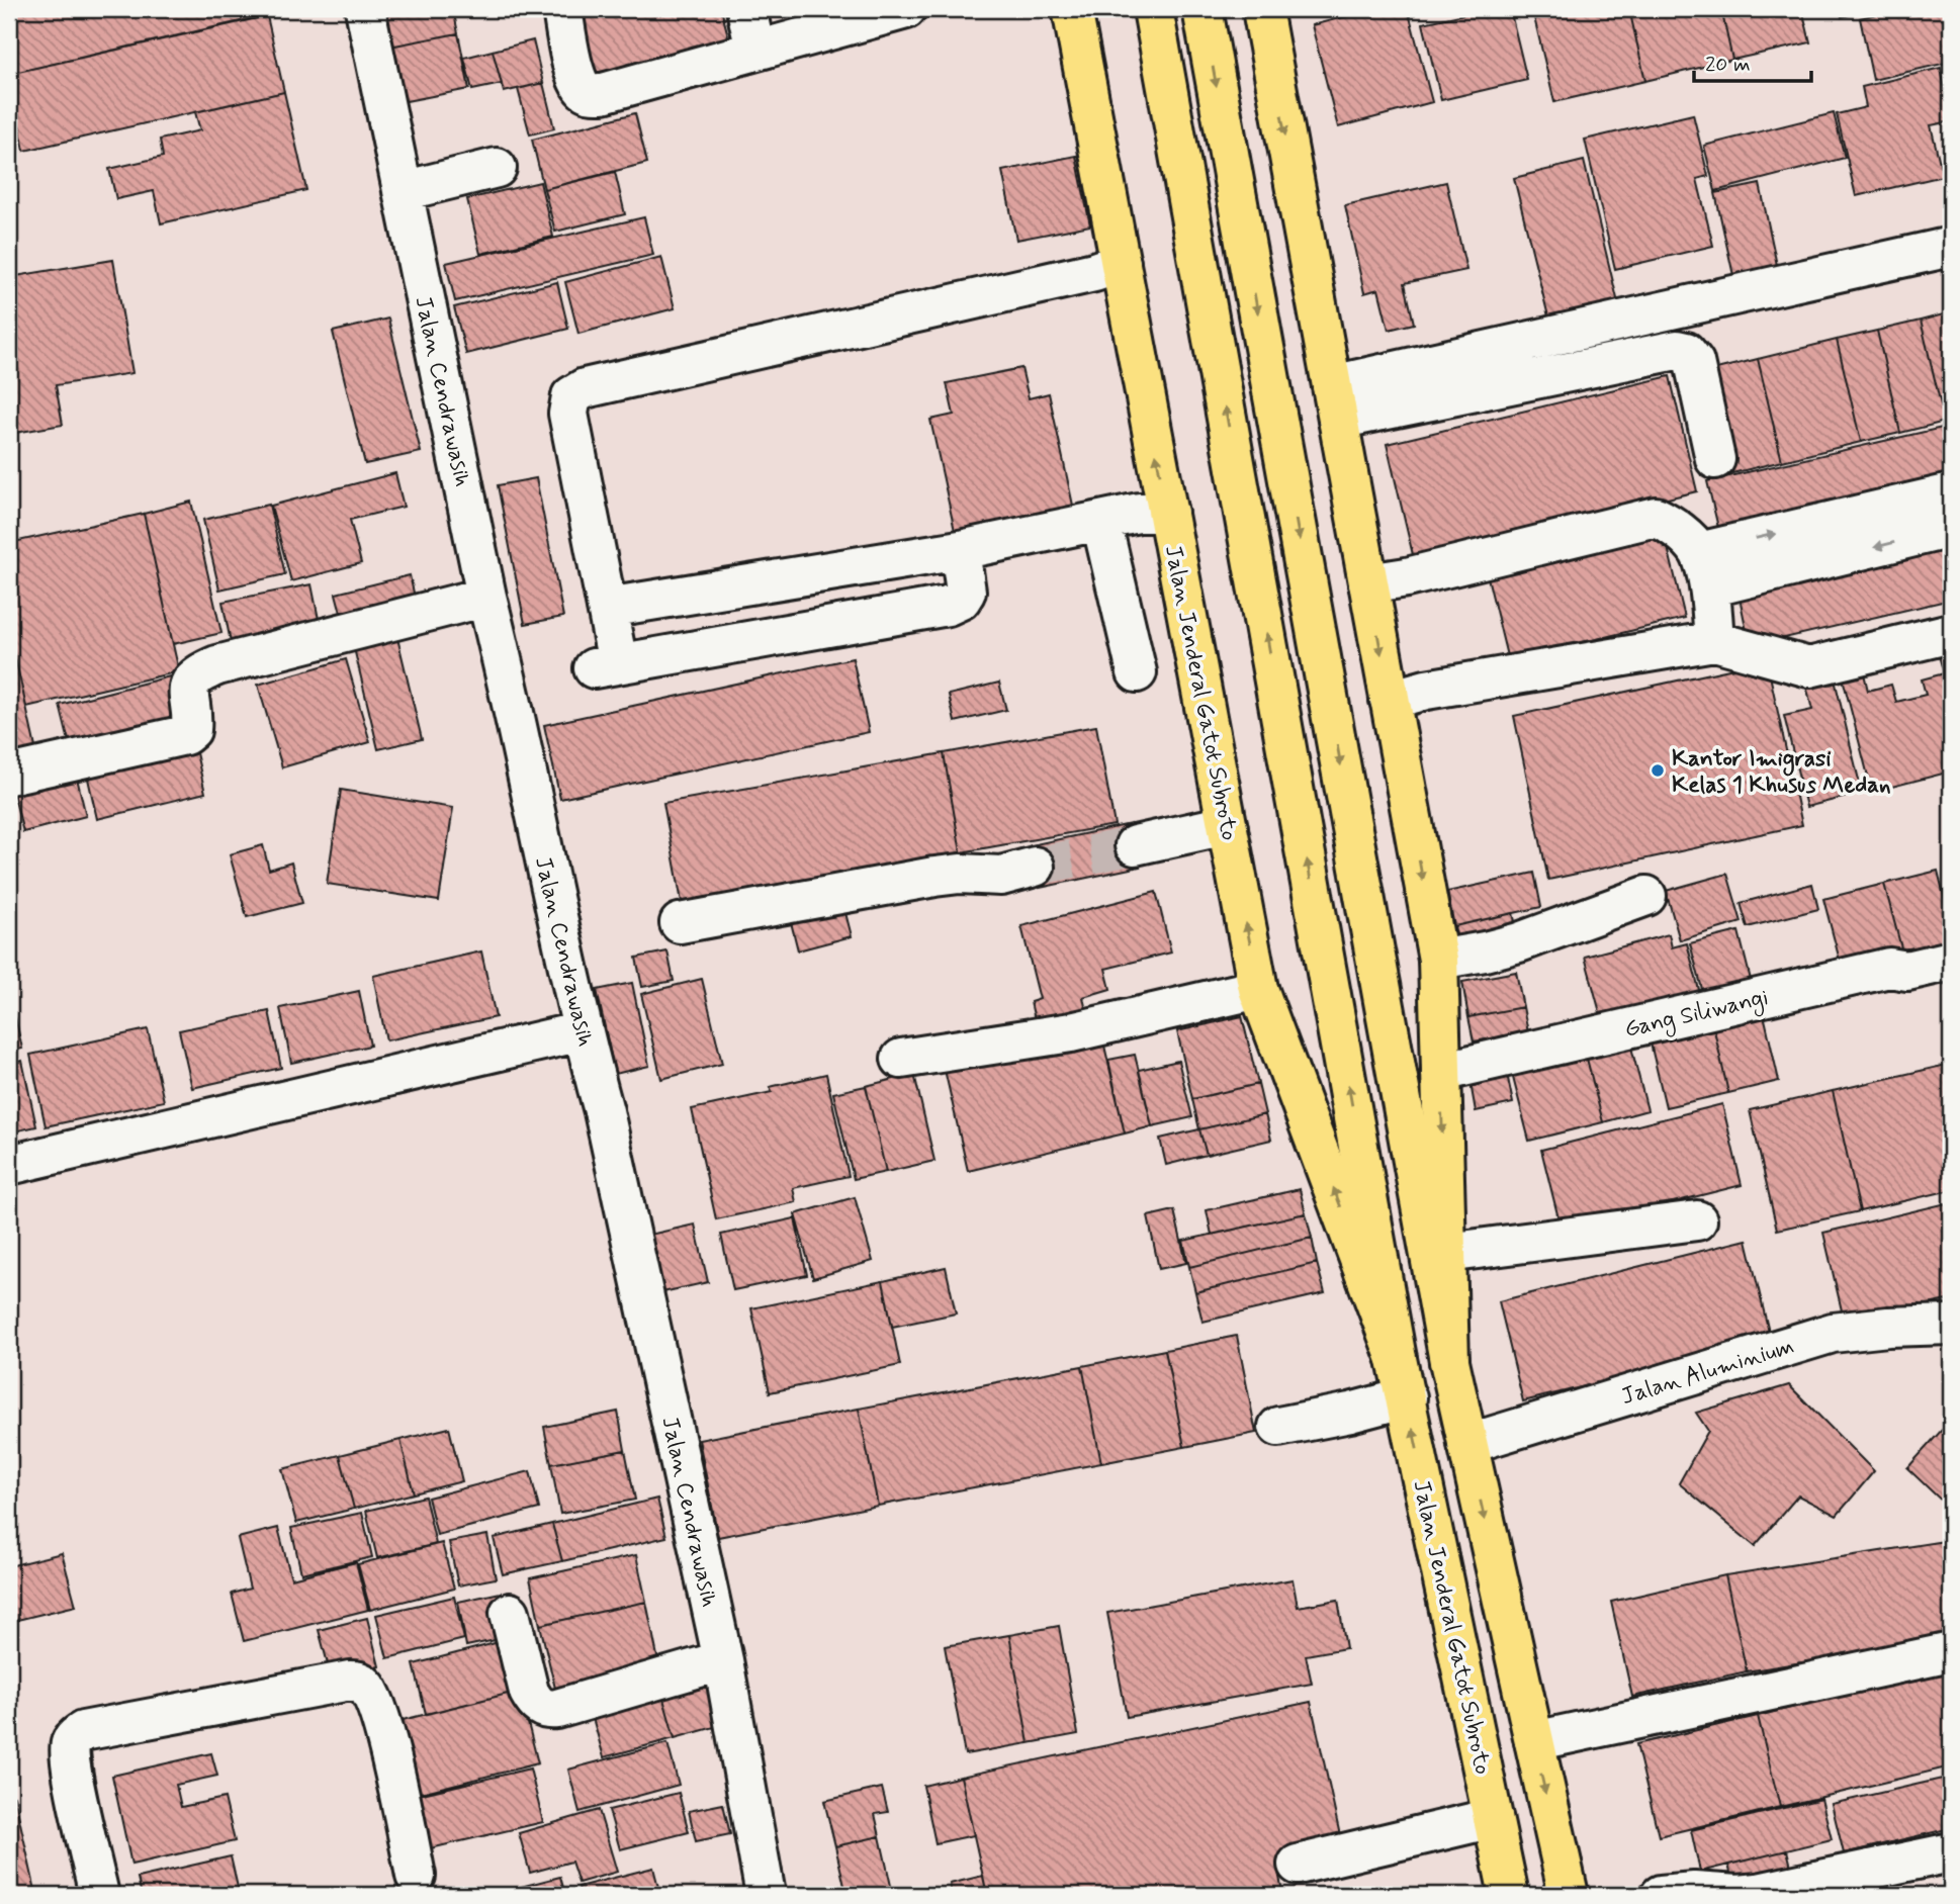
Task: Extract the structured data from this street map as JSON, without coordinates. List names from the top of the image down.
{
  "streets": {
    "main road": ["Jalan Jenderal Gatot Subroto"],
    "street": ["Jalan Cendrawasih", "Gang Siliwangi", "Jalan Aluminium"]
  },
  "places": ["Kantor Imigrasi Kelas 1 Khusus Medan"],
  "scale_bar": "20 m"
}
